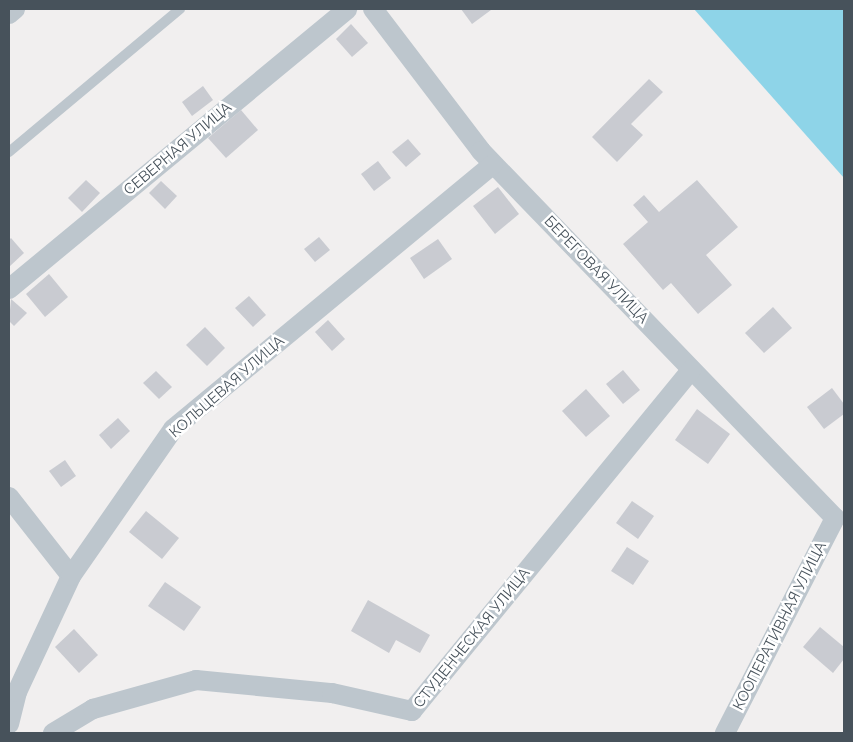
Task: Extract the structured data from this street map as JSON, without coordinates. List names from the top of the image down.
{
  "streets": {
    "street": [
      "СЕВЕРНАЯ УЛИЦА",
      "БЕРЕГОВАЯ УЛИЦА",
      "КОЛЬЦЕВАЯ УЛИЦА",
      "КООПЕРАТИВНАЯ УЛИЦА",
      "СТУДЕНЧЕСКАЯ УЛИЦА"
    ]
  },
  "crossings": [
    ["БЕРЕГОВАЯ УЛИЦА", "КОЛЬЦЕВАЯ УЛИЦА"],
    ["БЕРЕГОВАЯ УЛИЦА", "КООПЕРАТИВНАЯ УЛИЦА"],
    ["БЕРЕГОВАЯ УЛИЦА", "СТУДЕНЧЕСКАЯ УЛИЦА"]
  ]
}
